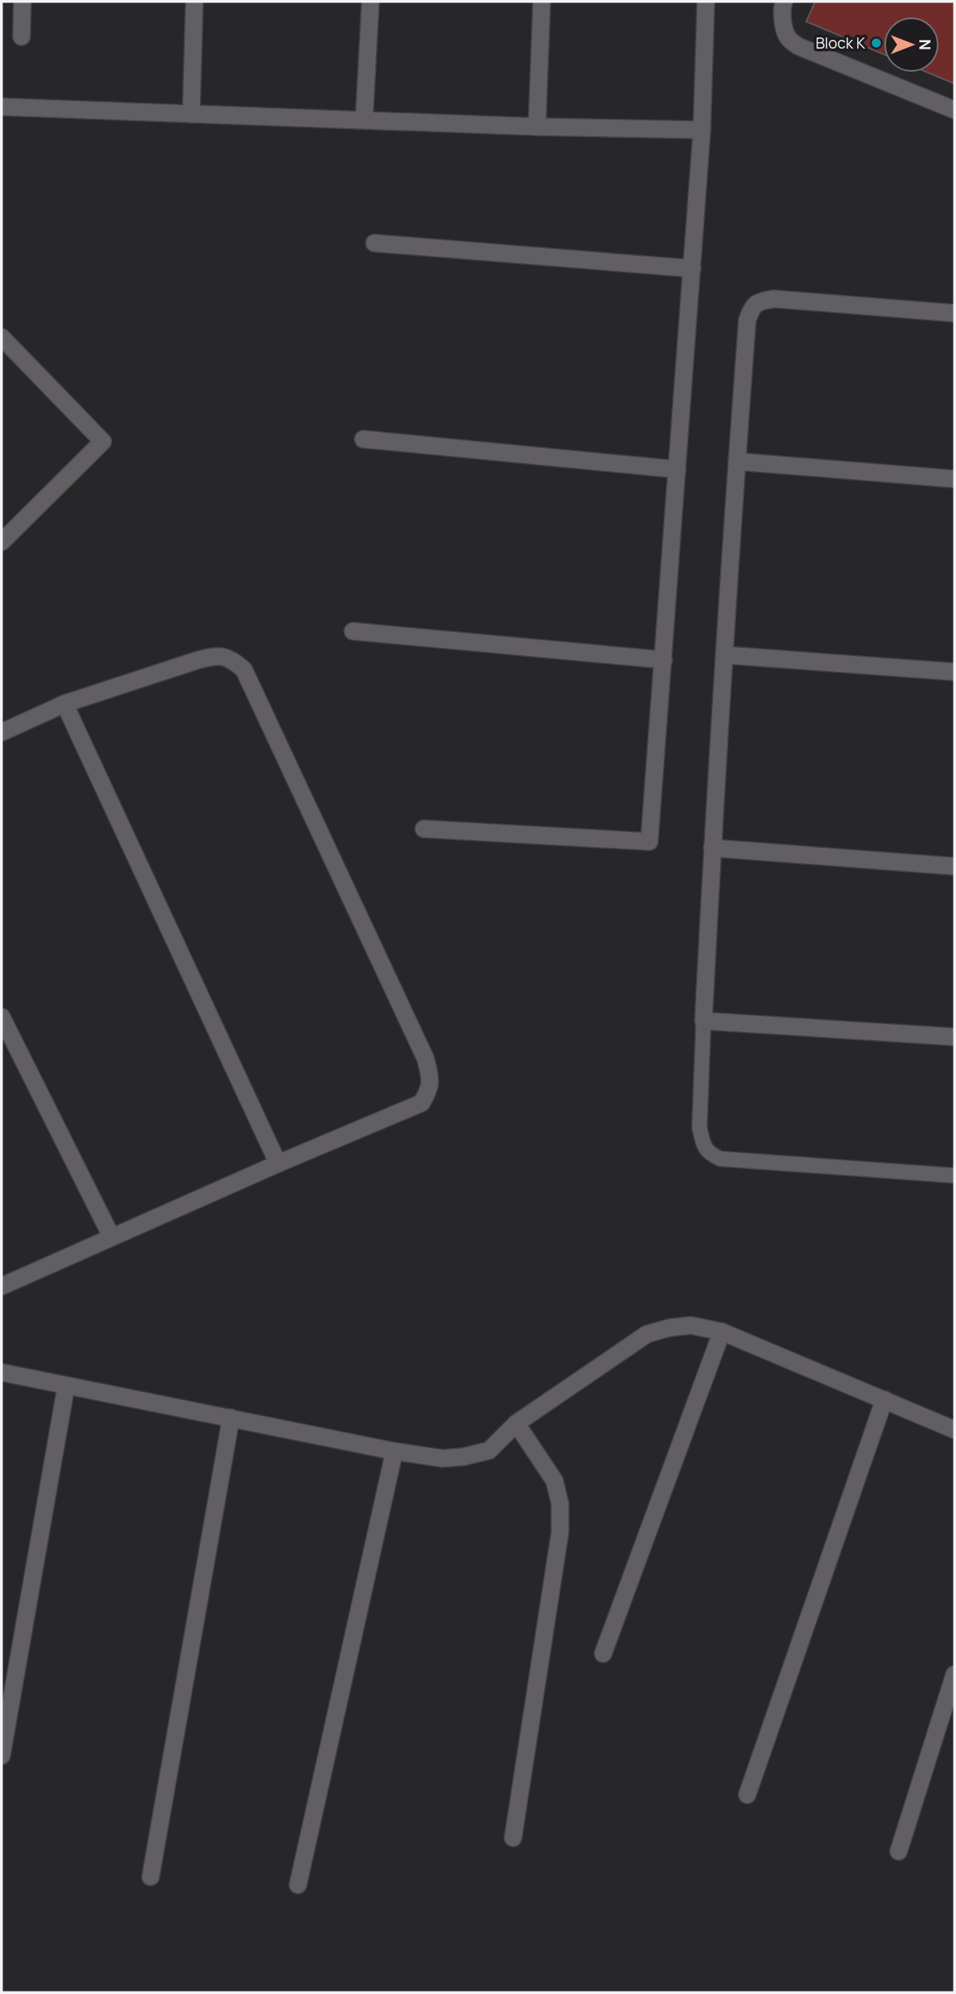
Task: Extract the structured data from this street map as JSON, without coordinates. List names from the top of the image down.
{
  "places": ["Block K"],
  "north": "right"
}
